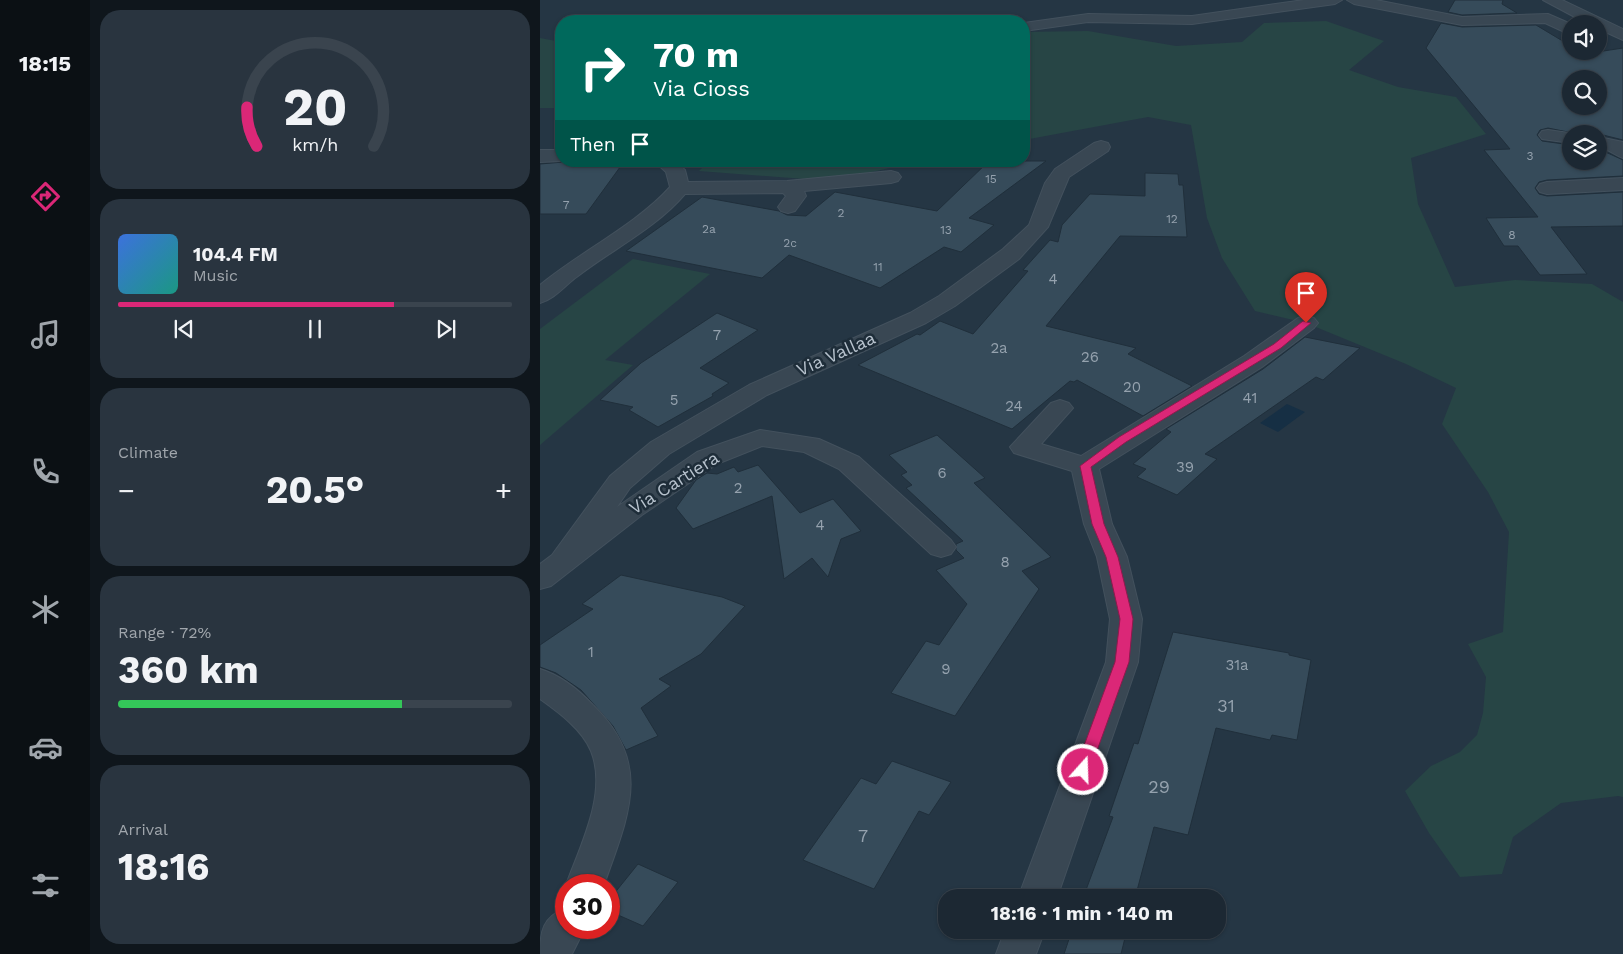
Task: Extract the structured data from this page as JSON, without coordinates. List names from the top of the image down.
{
  "streets": {
    "street": ["Via Vallaa", "Via Cartiera"]
  },
  "crossings": [
    ["Via Vallaa", "Via Cartiera"]
  ],
  "house_numbers": [
    "3",
    "15",
    "7",
    "2",
    "12",
    "2a",
    "13",
    "8",
    "2c",
    "11",
    "4",
    "7",
    "2a",
    "26",
    "20",
    "41",
    "5",
    "24",
    "39",
    "6",
    "2",
    "4",
    "8",
    "1",
    "31a",
    "9",
    "31",
    "29",
    "7"
  ],
  "page": {
    "tabs": "18:15",
    "turn": ["70 m", "Via Cioss"],
    "then": "Then",
    "song": ["104.4 FM", "Music"],
    "tile": [
      "Climate",
      ["Range · 72%", "360 km"],
      ["Arrival", "18:16"]
    ],
    "heat": ["−", "20.5°", "+"],
    "limit": "30",
    "trip": "18:16 · 1 min · 140 m",
    "gauge": ["20", "km/h"]
  }
}
